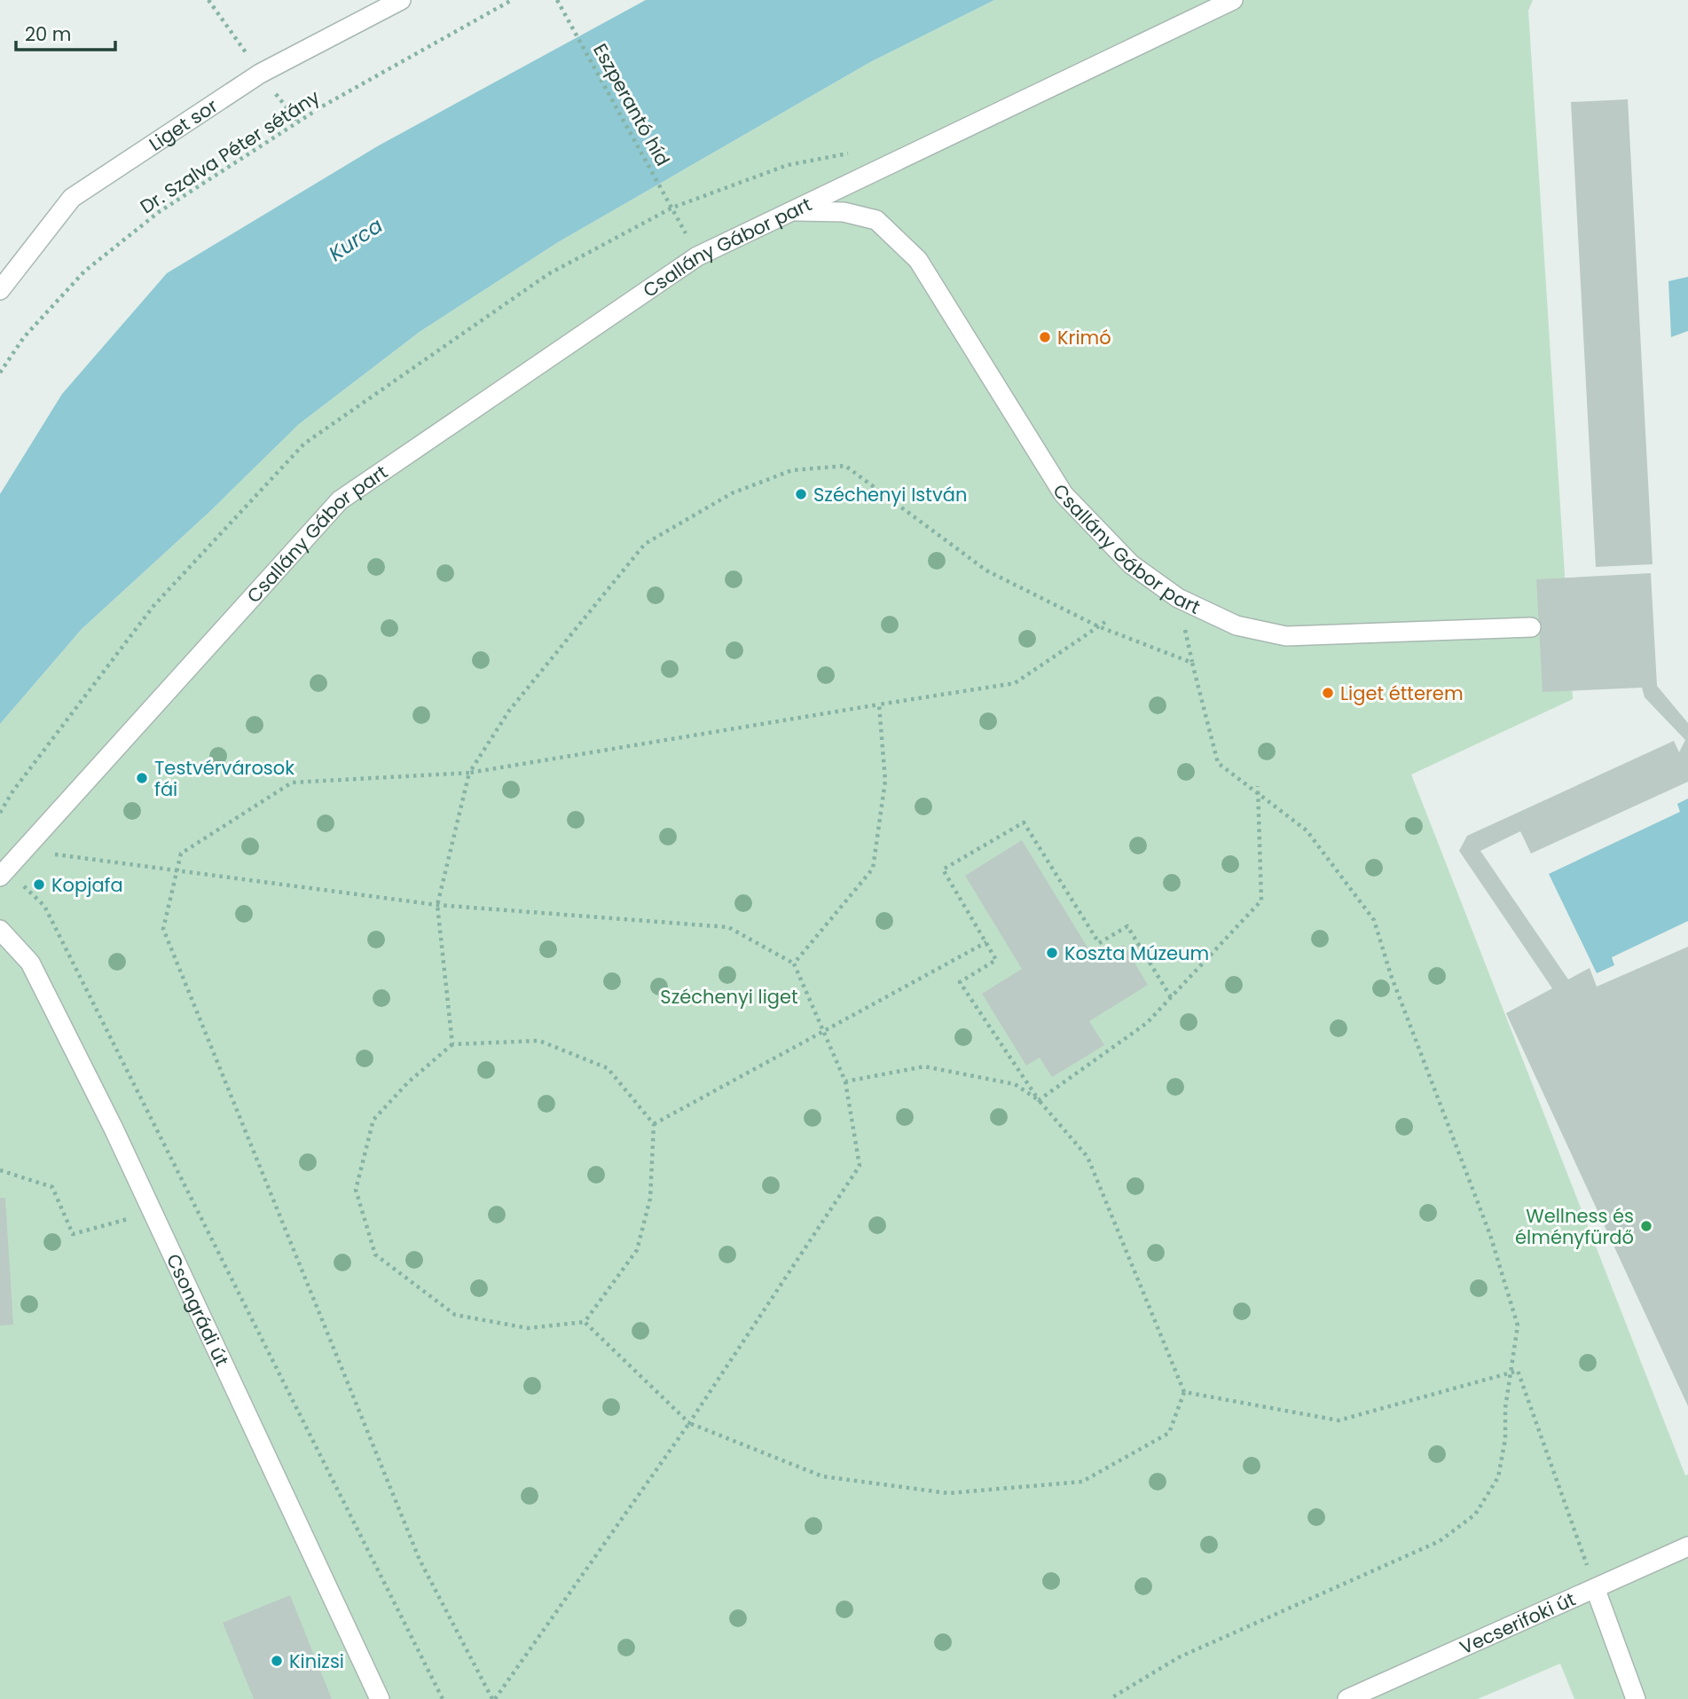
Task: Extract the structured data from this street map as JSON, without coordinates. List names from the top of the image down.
{
  "streets": {
    "street": [
      "Liget sor",
      "Csallány Gábor part",
      "Csongrádi út",
      "Vecserifoki út"
    ],
    "path": ["Eszperantó híd", "Dr. Szalva Péter sétány"]
  },
  "water": ["Kurca"],
  "parks": ["Széchenyi liget"],
  "places": [
    "Krimó",
    "Széchenyi István",
    "Liget étterem",
    "Testvérvárosok fái",
    "Kopjafa",
    "Koszta Múzeum",
    "Wellness és élményfürdő",
    "Kinizsi"
  ],
  "scale_bar": "20 m"
}
